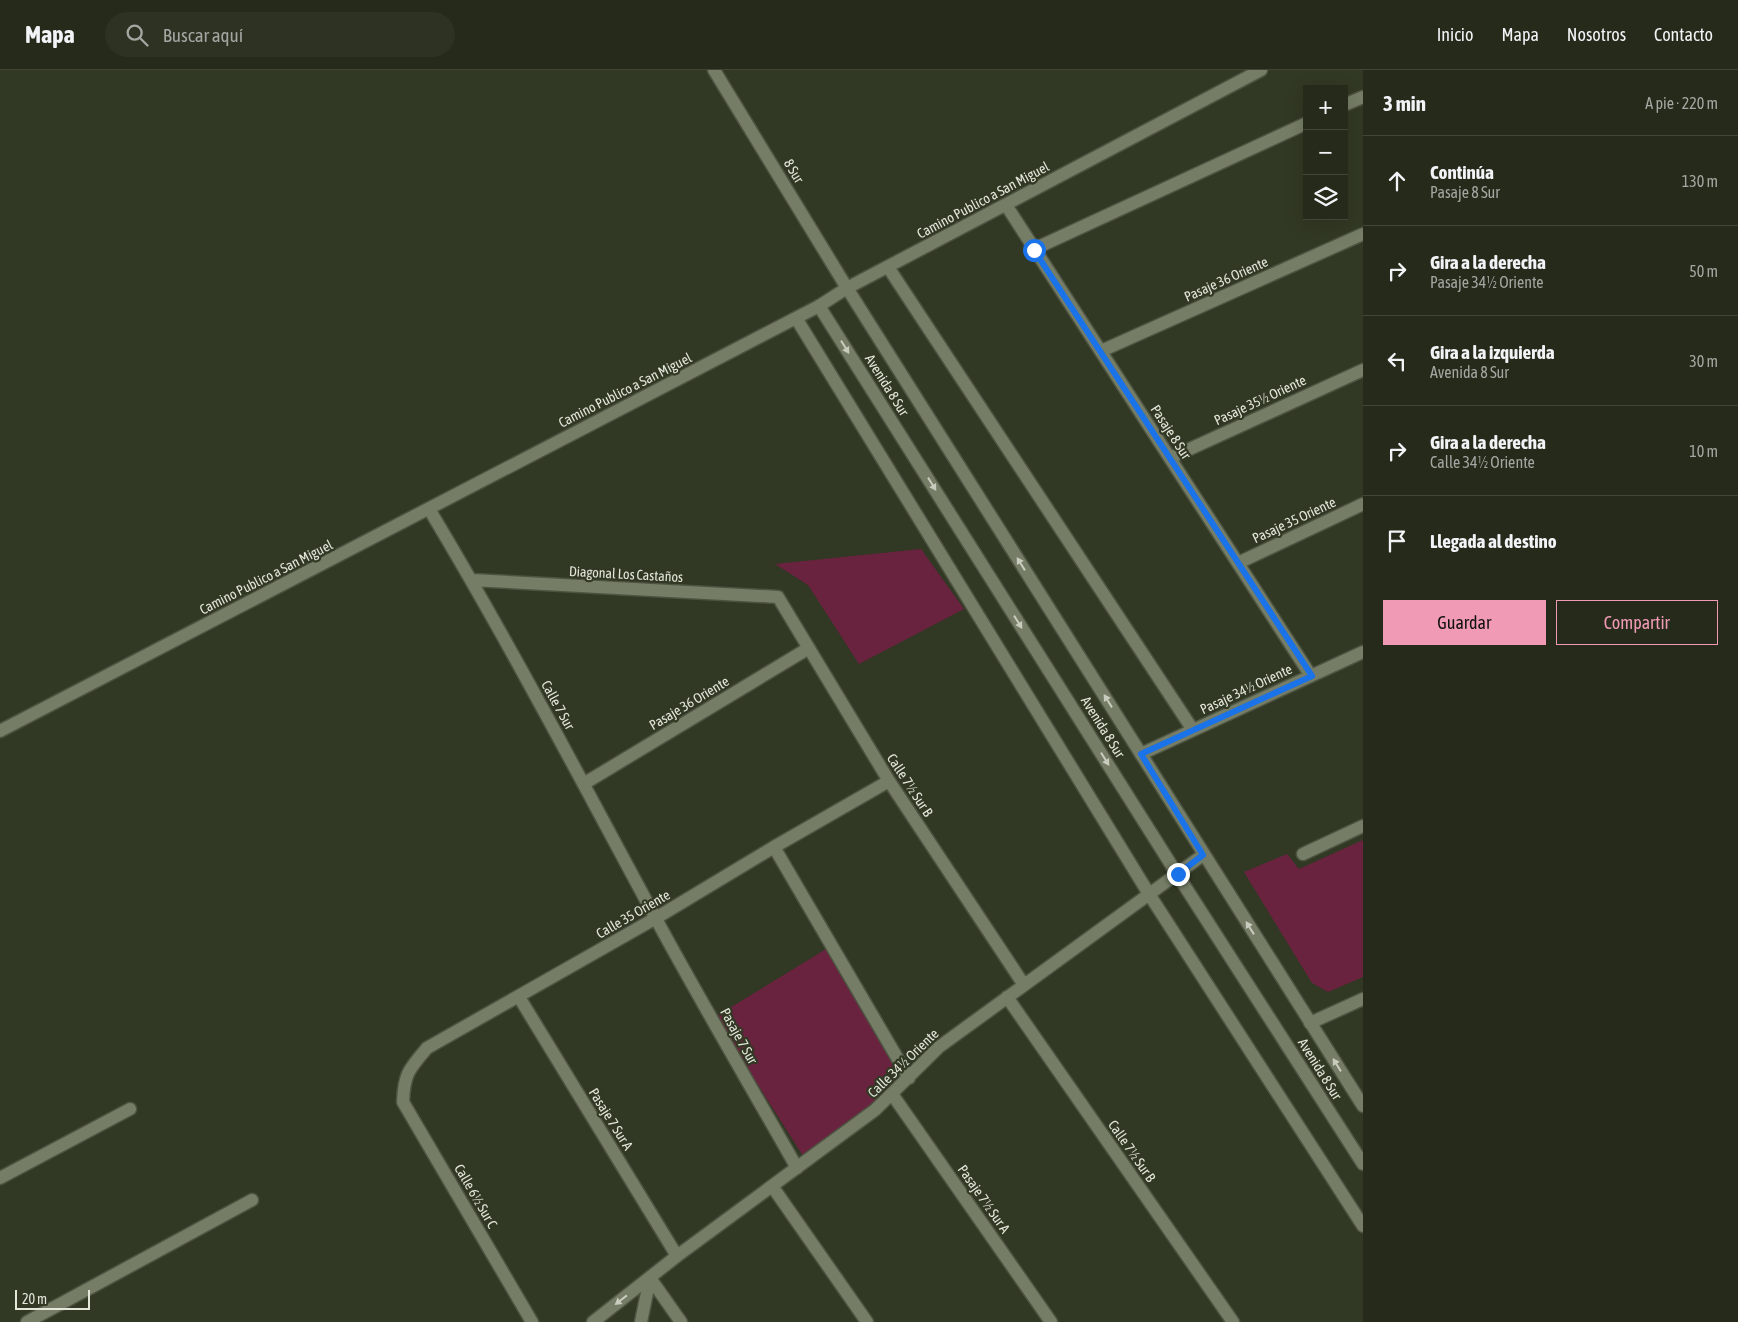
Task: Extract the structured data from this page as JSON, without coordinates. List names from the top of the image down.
{
  "streets": {
    "street": [
      "8 Sur",
      "Camino Publico a San Miguel",
      "Pasaje 36 Oriente",
      "Avenida 8 Sur",
      "Pasaje 35½ Oriente",
      "Pasaje 8 Sur",
      "Pasaje 35 Oriente",
      "Diagonal Los Castaños",
      "Pasaje 34½ Oriente",
      "Calle 7 Sur",
      "Calle 7½ Sur B",
      "Calle 35 Oriente",
      "Pasaje 7 Sur",
      "Calle 34½ Oriente",
      "Pasaje 7 Sur A",
      "Calle 6½ Sur C",
      "Pasaje 7½ Sur A"
    ]
  },
  "crossings": [
    ["8 Sur", "Camino Publico a San Miguel"],
    ["8 Sur", "Avenida 8 Sur"],
    ["Camino Publico a San Miguel", "Avenida 8 Sur"],
    ["Camino Publico a San Miguel", "Pasaje 8 Sur"],
    ["Camino Publico a San Miguel", "Calle 7 Sur"],
    ["Pasaje 36 Oriente", "Pasaje 8 Sur"],
    ["Pasaje 36 Oriente", "Calle 7 Sur"],
    ["Pasaje 36 Oriente", "Calle 7½ Sur B"],
    ["Avenida 8 Sur", "Pasaje 34½ Oriente"],
    ["Avenida 8 Sur", "Calle 34½ Oriente"],
    ["Pasaje 35½ Oriente", "Pasaje 8 Sur"],
    ["Pasaje 8 Sur", "Pasaje 35 Oriente"],
    ["Pasaje 8 Sur", "Pasaje 34½ Oriente"],
    ["Diagonal Los Castaños", "Calle 7 Sur"],
    ["Diagonal Los Castaños", "Calle 7½ Sur B"],
    ["Calle 7 Sur", "Calle 35 Oriente"],
    ["Calle 7 Sur", "Pasaje 7 Sur"],
    ["Calle 7½ Sur B", "Calle 35 Oriente"],
    ["Calle 7½ Sur B", "Calle 34½ Oriente"],
    ["Calle 35 Oriente", "Pasaje 7 Sur"],
    ["Calle 35 Oriente", "Pasaje 7 Sur A"],
    ["Calle 35 Oriente", "Calle 6½ Sur C"],
    ["Pasaje 7 Sur", "Calle 34½ Oriente"],
    ["Calle 34½ Oriente", "Pasaje 7 Sur A"],
    ["Calle 34½ Oriente", "Pasaje 7½ Sur A"]
  ],
  "scale_bar": "20 m",
  "page": {
    "header": "Mapa",
    "search": "Buscar aquí",
    "nav": [
      "Inicio",
      "Mapa",
      "Nosotros",
      "Contacto"
    ],
    "heading": ["3 min", "A pie · 220 m"],
    "map_buttons": ["+", "−"],
    "list": [
      ["Continúa", "Pasaje 8 Sur", "130 m"],
      ["Gira a la derecha", "Pasaje 34½ Oriente", "50 m"],
      ["Gira a la izquierda", "Avenida 8 Sur", "30 m"],
      ["Gira a la derecha", "Calle 34½ Oriente", "10 m"],
      "Llegada al destino"
    ],
    "buttons": ["Guardar", "Compartir"],
    "scale": "20 m"
  }
}
